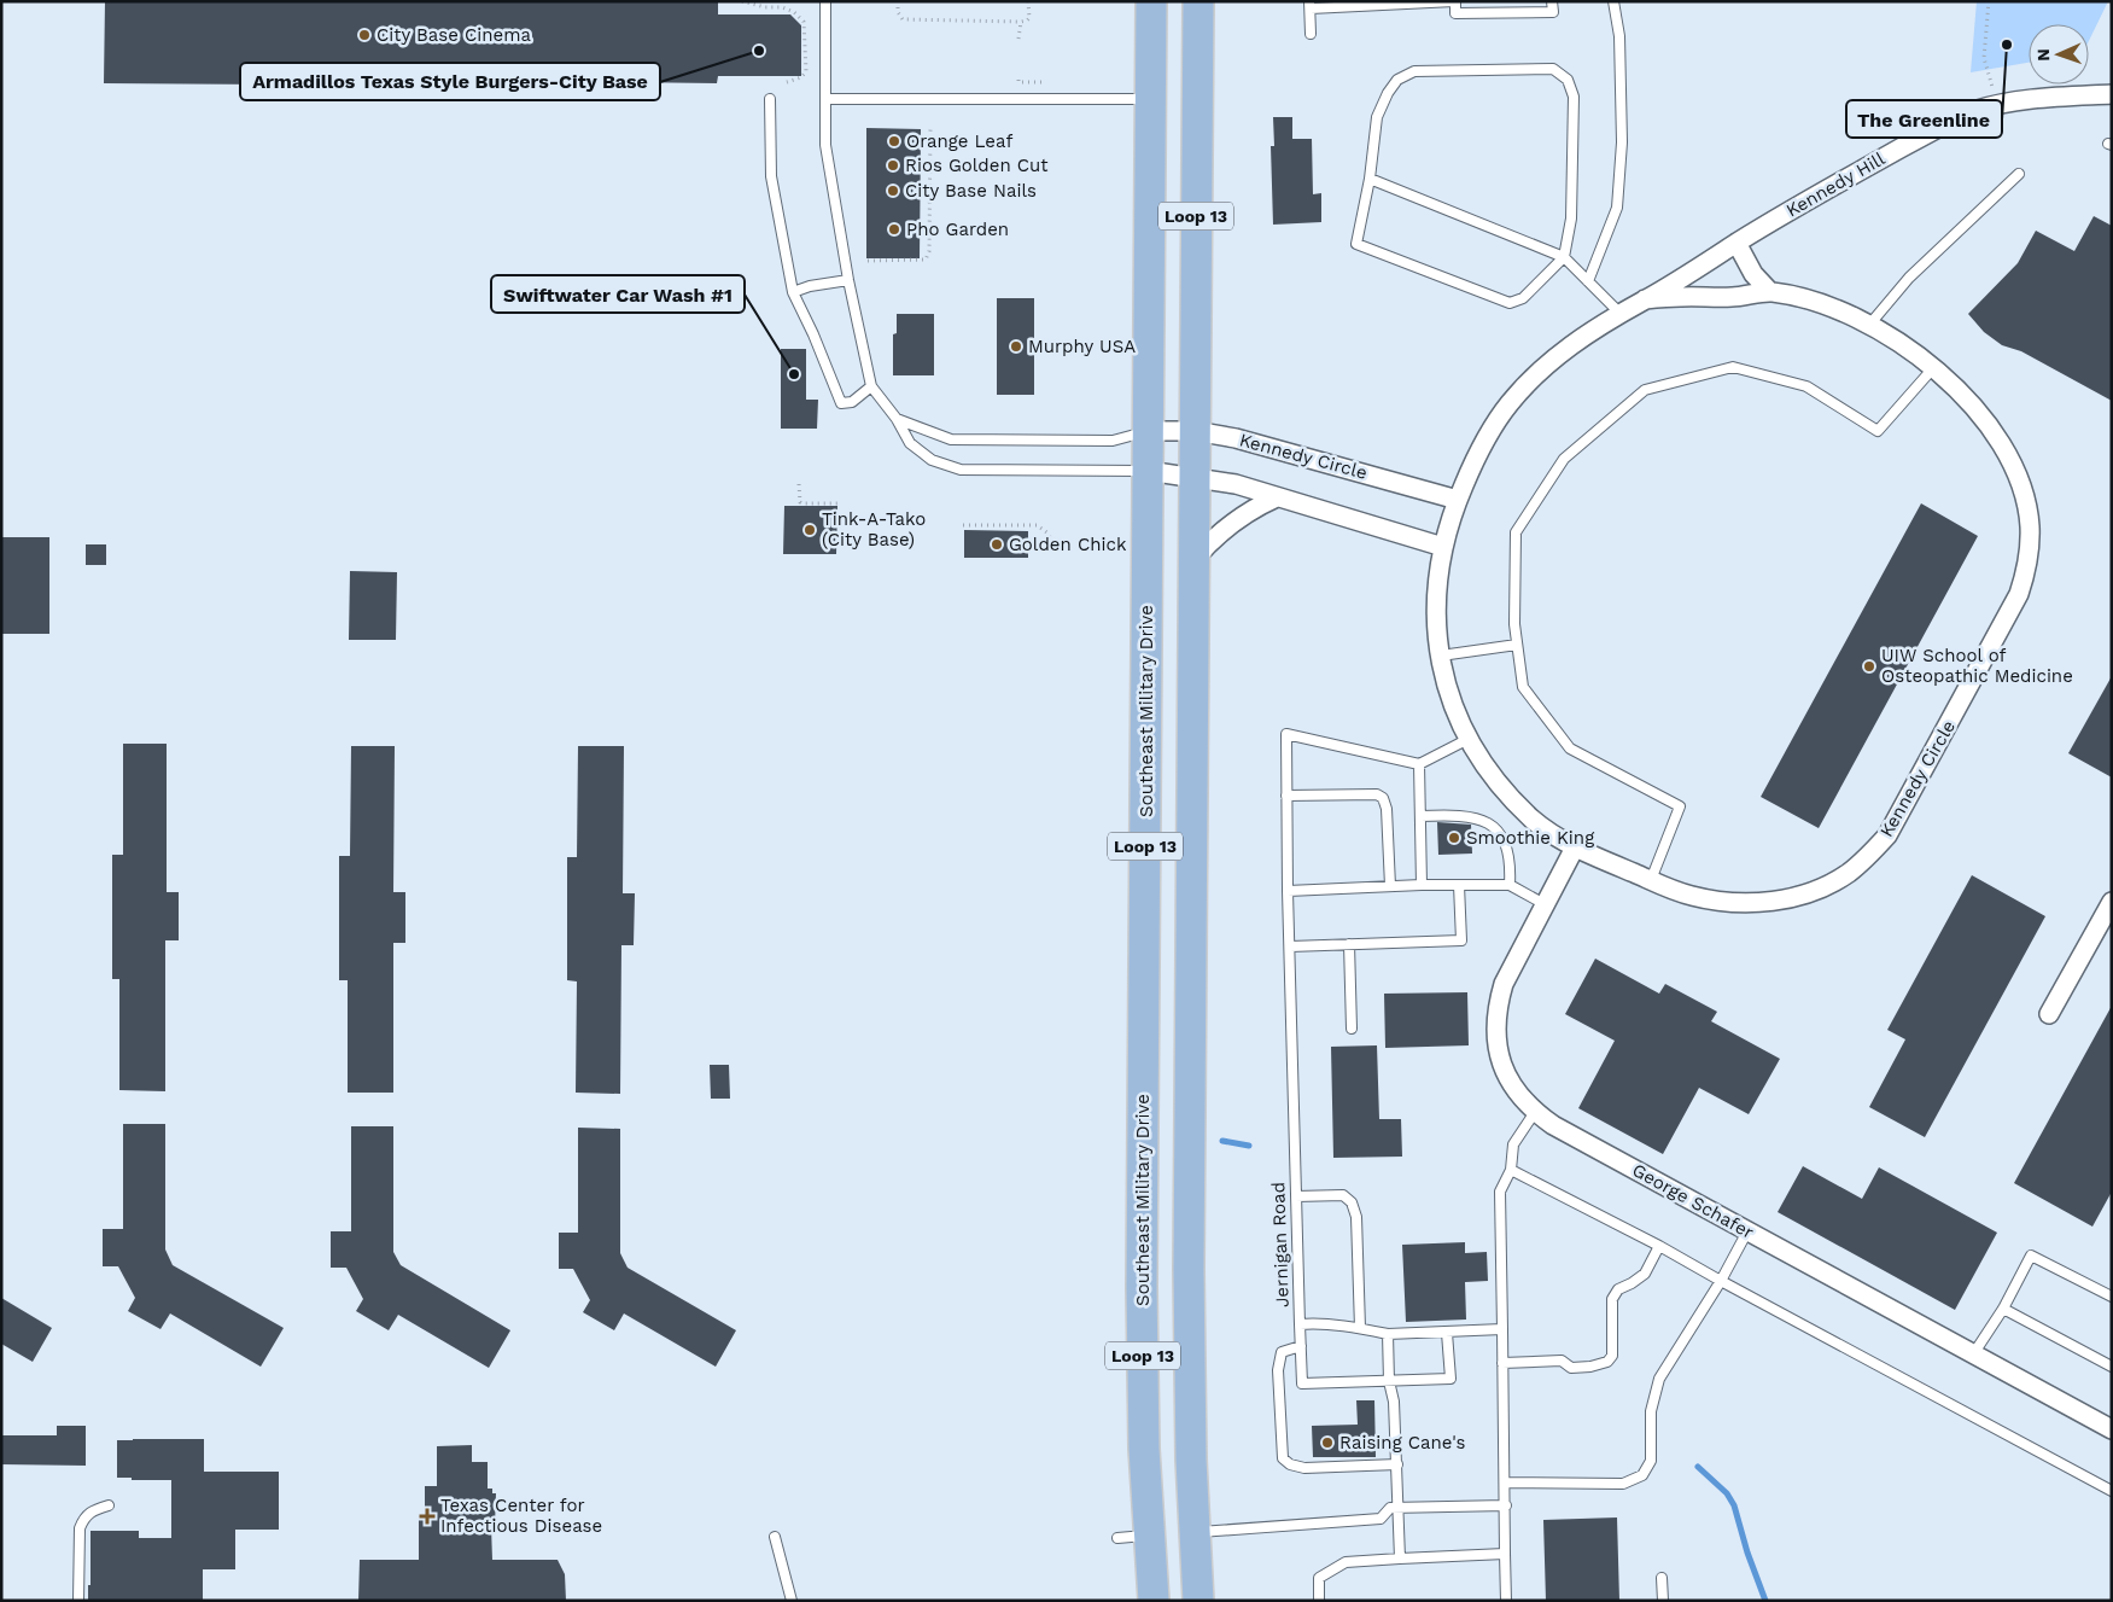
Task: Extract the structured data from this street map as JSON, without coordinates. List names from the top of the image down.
{
  "streets": {
    "main road": ["Loop 13", "Southeast Military Drive"],
    "street": ["Kennedy Hill", "Kennedy Circle", "George Schafer"],
    "lane": ["Jernigan Road"]
  },
  "crossings": [
    ["Kennedy Hill", "Kennedy Circle"],
    ["Loop 13", "Kennedy Circle"],
    ["Kennedy Circle", "Southeast Military Drive"],
    ["Kennedy Circle", "George Schafer"]
  ],
  "places": {
    "other": [
      "City Base Cinema",
      "The Greenline",
      "Armadillos Texas Style Burgers-City Base",
      "Orange Leaf",
      "Rios Golden Cut",
      "City Base Nails",
      "Pho Garden",
      "Murphy USA",
      "Swiftwater Car Wash #1",
      "Tink-A-Tako (City Base)",
      "Golden Chick",
      "UIW School of Osteopathic Medicine",
      "Smoothie King",
      "Raising Cane's"
    ],
    "health": ["Texas Center for Infectious Disease"]
  },
  "north": "left"
}
